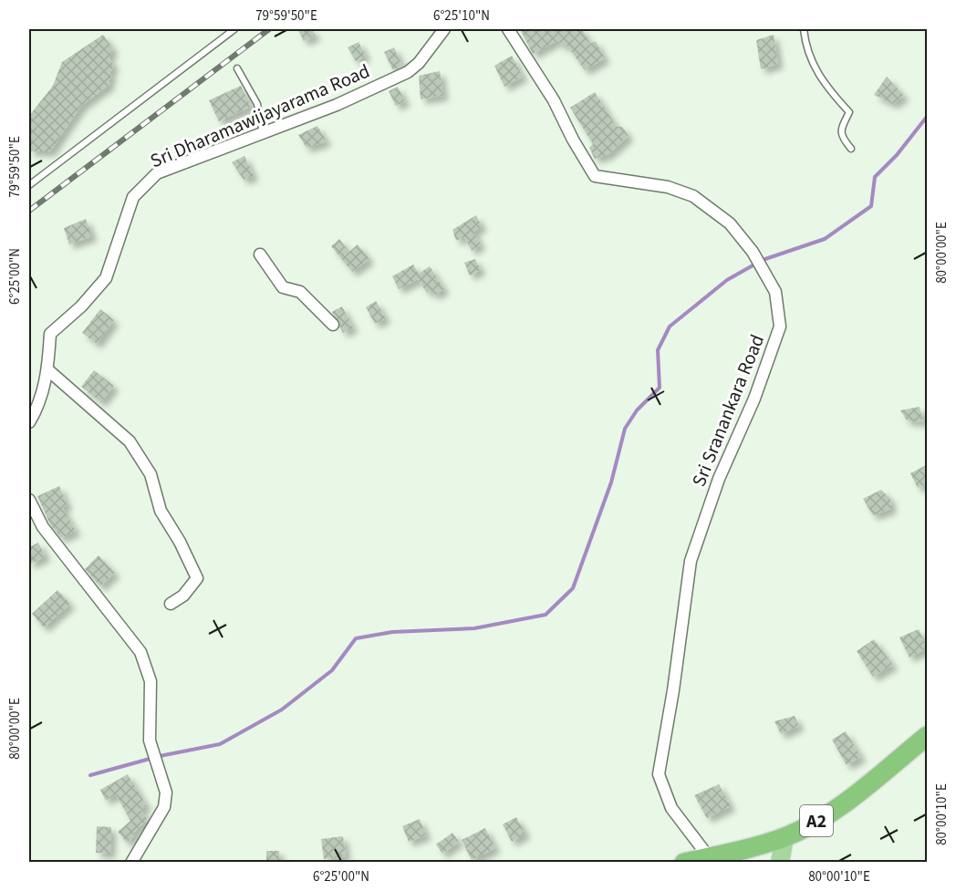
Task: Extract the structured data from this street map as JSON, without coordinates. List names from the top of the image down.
{
  "streets": {
    "highway": ["A2"],
    "street": ["Sri Dharamawijayarama Road", "Sri Sranankara Road"]
  },
  "crossings": [
    ["Sri Sranankara Road", "A2"]
  ],
  "coordinates": [
    "79°59'50\"E",
    "6°25'10\"N",
    "80°00'00\"E",
    "6°25'00\"N",
    "80°00'10\"E"
  ]
}
